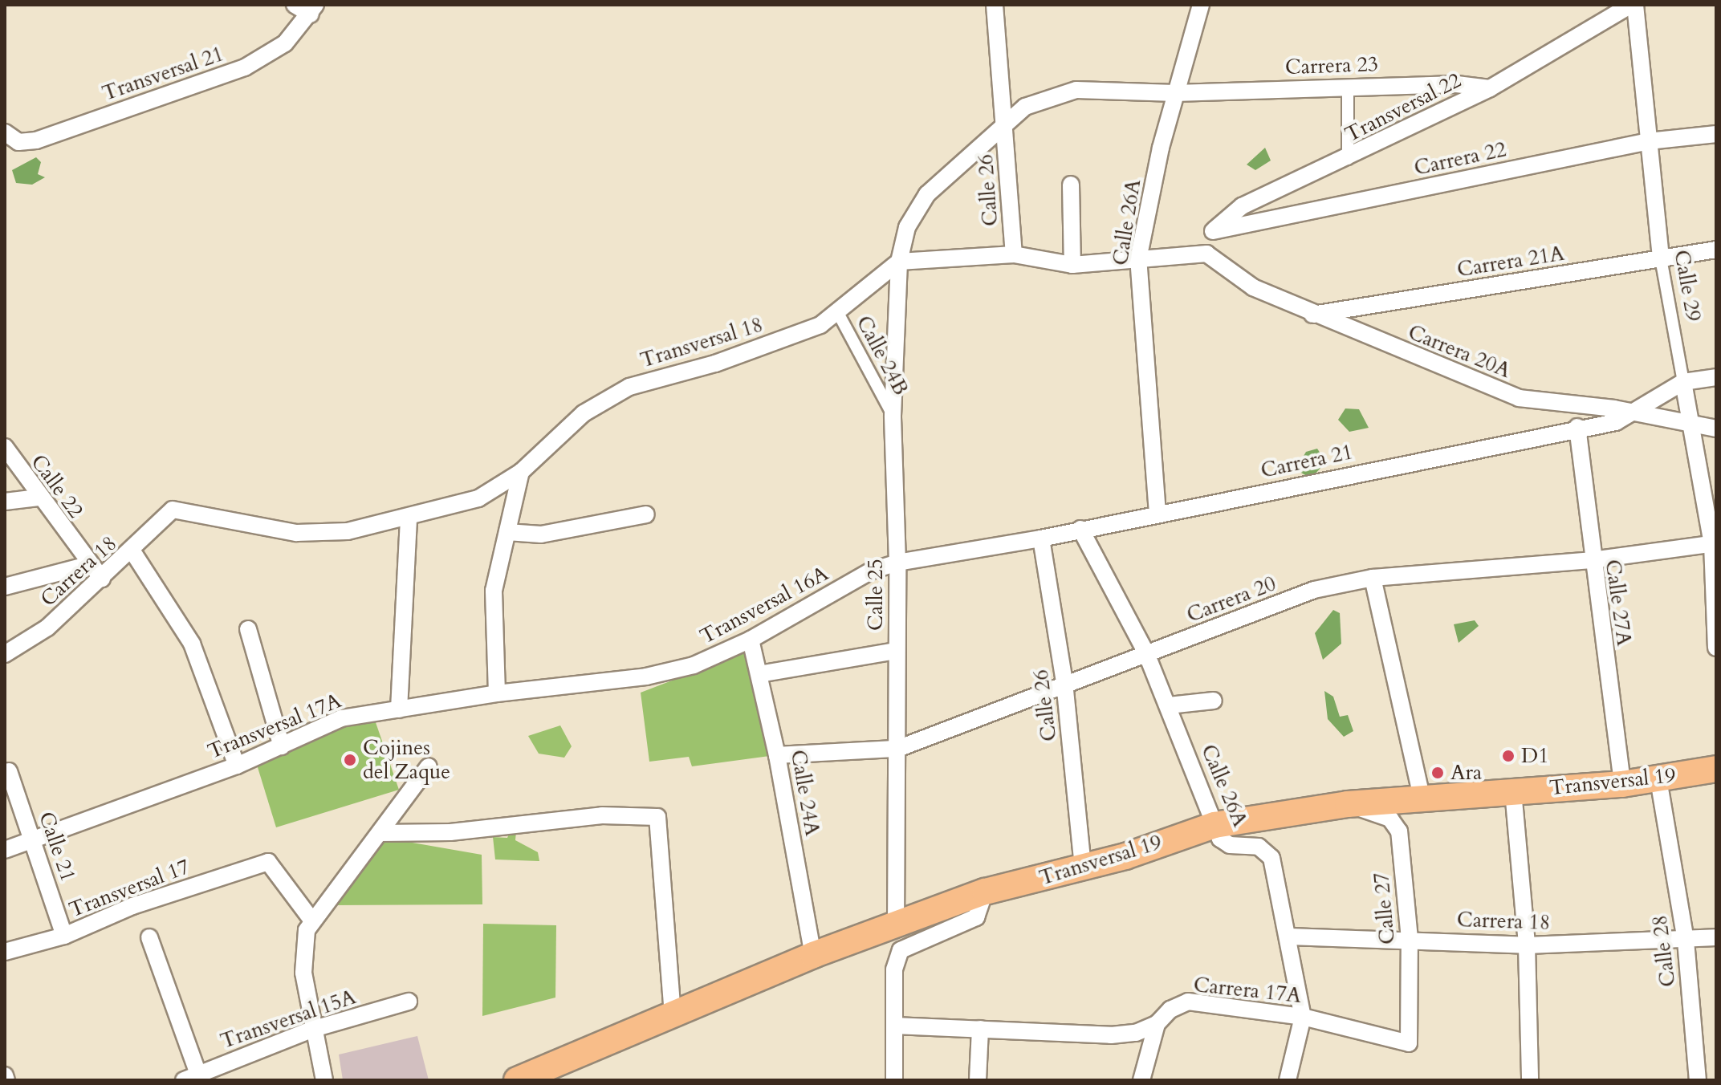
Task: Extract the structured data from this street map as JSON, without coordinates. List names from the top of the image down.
{
  "streets": {
    "main road": ["Transversal 19"],
    "street": [
      "Carrera 23",
      "Transversal 21",
      "Transversal 22",
      "Carrera 22",
      "Calle 26",
      "Calle 26A",
      "Carrera 21A",
      "Calle 29",
      "Transversal 18",
      "Carrera 20A",
      "Calle 24B",
      "Carrera 21",
      "Calle 22",
      "Carrera 18",
      "Calle 25",
      "Carrera 20",
      "Calle 27A",
      "Transversal 16A",
      "Transversal 17A",
      "Calle 24A",
      "Calle 21",
      "Transversal 17",
      "Calle 27",
      "Calle 28",
      "Carrera 17A",
      "Transversal 15A"
    ]
  },
  "crossings": [
    ["Carrera 23", "Transversal 22"],
    ["Carrera 23", "Calle 26"],
    ["Carrera 23", "Calle 26A"],
    ["Carrera 23", "Calle 25"],
    ["Transversal 22", "Carrera 22"],
    ["Transversal 22", "Calle 29"],
    ["Carrera 22", "Calle 29"],
    ["Calle 26", "Carrera 21"],
    ["Calle 26", "Calle 25"],
    ["Calle 26", "Carrera 20"],
    ["Calle 26", "Transversal 19"],
    ["Calle 26A", "Carrera 21"],
    ["Calle 26A", "Carrera 18"],
    ["Calle 26A", "Carrera 20"],
    ["Calle 26A", "Transversal 19"],
    ["Calle 26A", "Carrera 17A"],
    ["Carrera 21A", "Calle 29"],
    ["Carrera 21A", "Carrera 20A"],
    ["Calle 29", "Carrera 20A"],
    ["Calle 29", "Carrera 21"],
    ["Calle 29", "Carrera 20"],
    ["Transversal 18", "Calle 24B"],
    ["Transversal 18", "Carrera 18"],
    ["Transversal 18", "Calle 25"],
    ["Carrera 20A", "Carrera 21"],
    ["Calle 24B", "Calle 25"],
    ["Carrera 21", "Calle 25"],
    ["Carrera 21", "Calle 27A"],
    ["Carrera 21", "Transversal 16A"],
    ["Calle 22", "Carrera 18"],
    ["Carrera 18", "Calle 27"],
    ["Carrera 18", "Calle 28"],
    ["Calle 25", "Carrera 20"],
    ["Calle 25", "Transversal 16A"],
    ["Calle 25", "Transversal 19"],
    ["Carrera 20", "Calle 27A"],
    ["Carrera 20", "Calle 24A"],
    ["Calle 27A", "Transversal 19"],
    ["Transversal 16A", "Transversal 17A"],
    ["Transversal 16A", "Calle 24A"],
    ["Transversal 17A", "Calle 21"],
    ["Transversal 19", "Calle 24A"],
    ["Transversal 19", "Calle 27"],
    ["Transversal 19", "Calle 28"],
    ["Calle 21", "Transversal 17"],
    ["Calle 27", "Carrera 17A"]
  ],
  "places": ["D1", "Cojines del Zaque", "Ara"]
}
